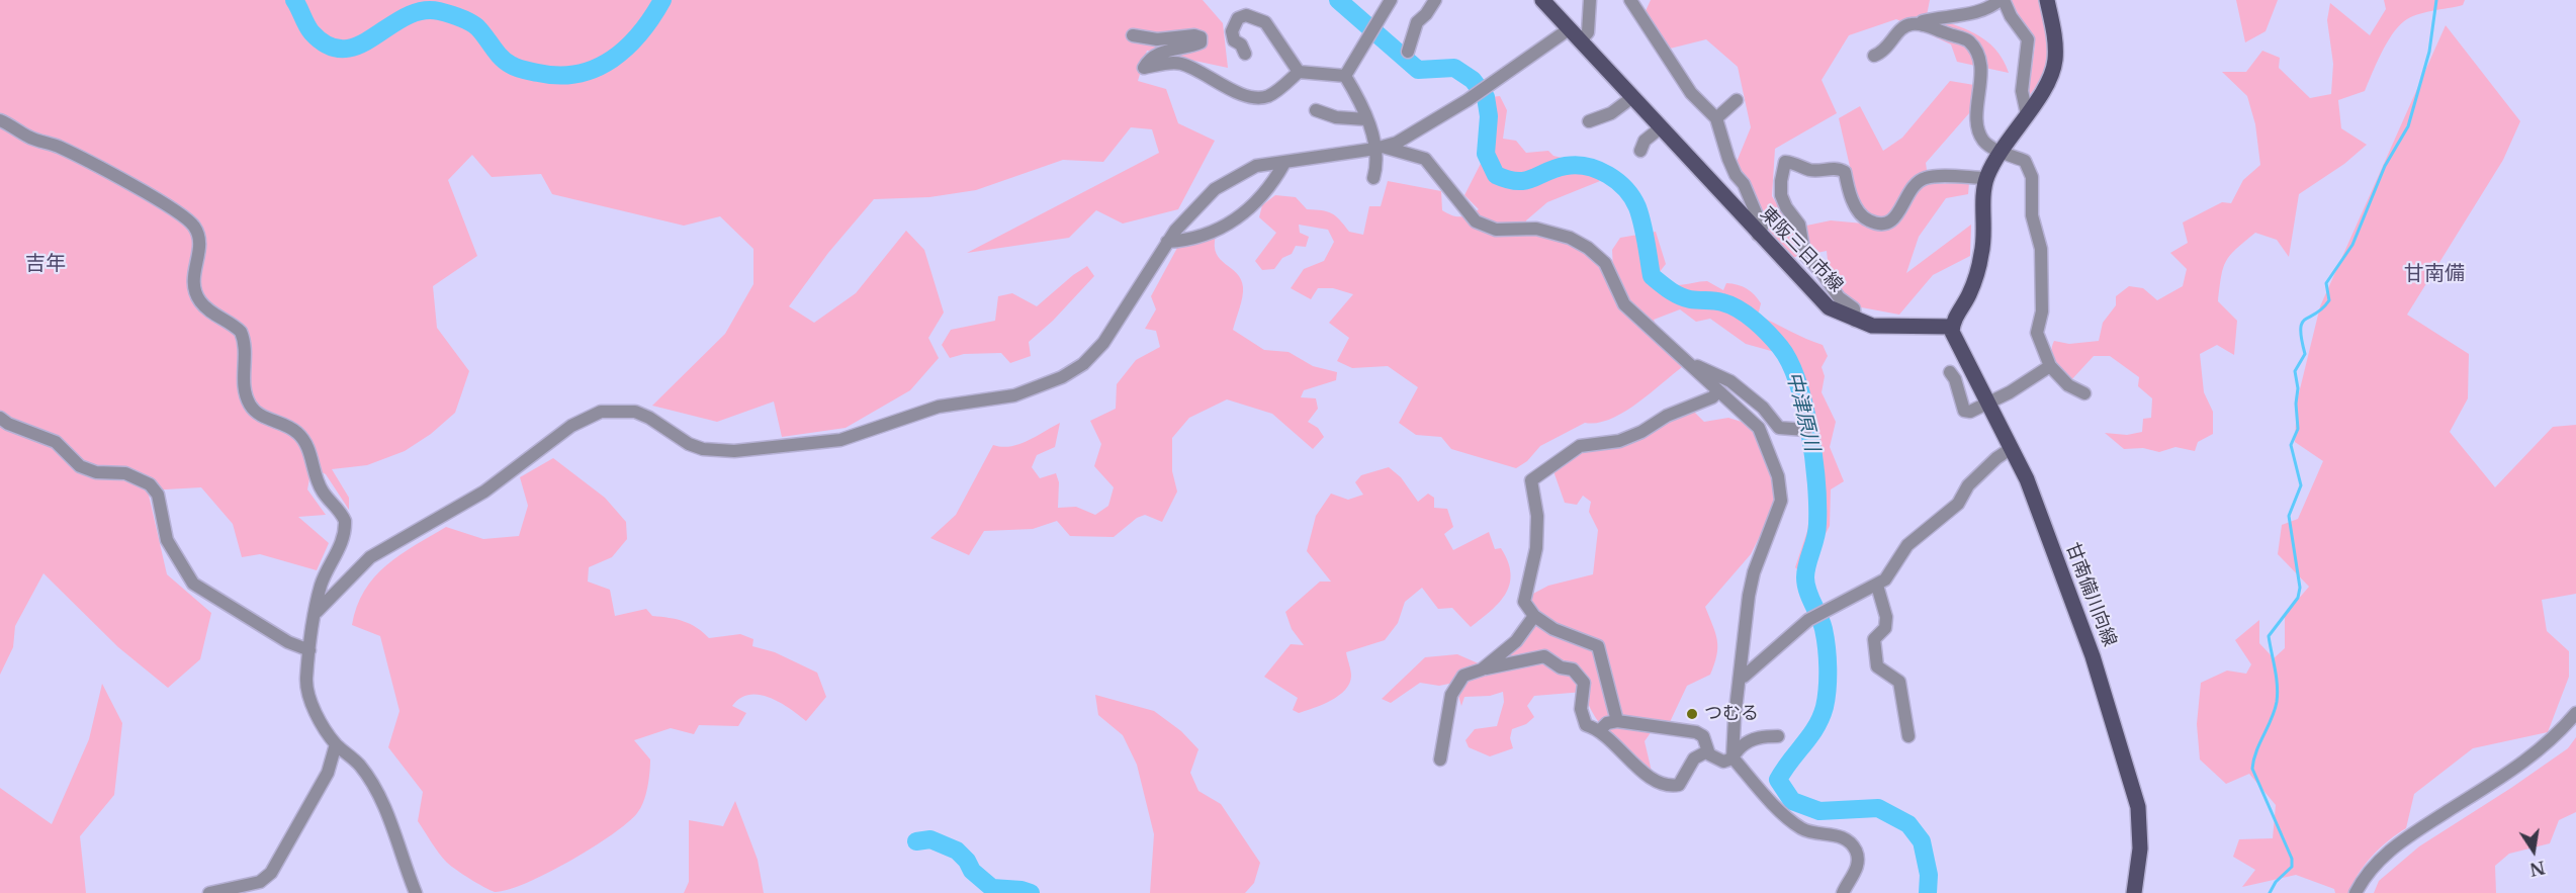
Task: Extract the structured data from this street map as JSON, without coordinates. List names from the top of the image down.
{
  "streets": {
    "main road": ["東阪三日市線", "甘南備川向線"]
  },
  "crossings": [
    ["東阪三日市線", "甘南備川向線"]
  ],
  "districts": ["吉年", "甘南備"],
  "water": ["中津原川"],
  "places": ["つむる"],
  "north": "bottom"
}
